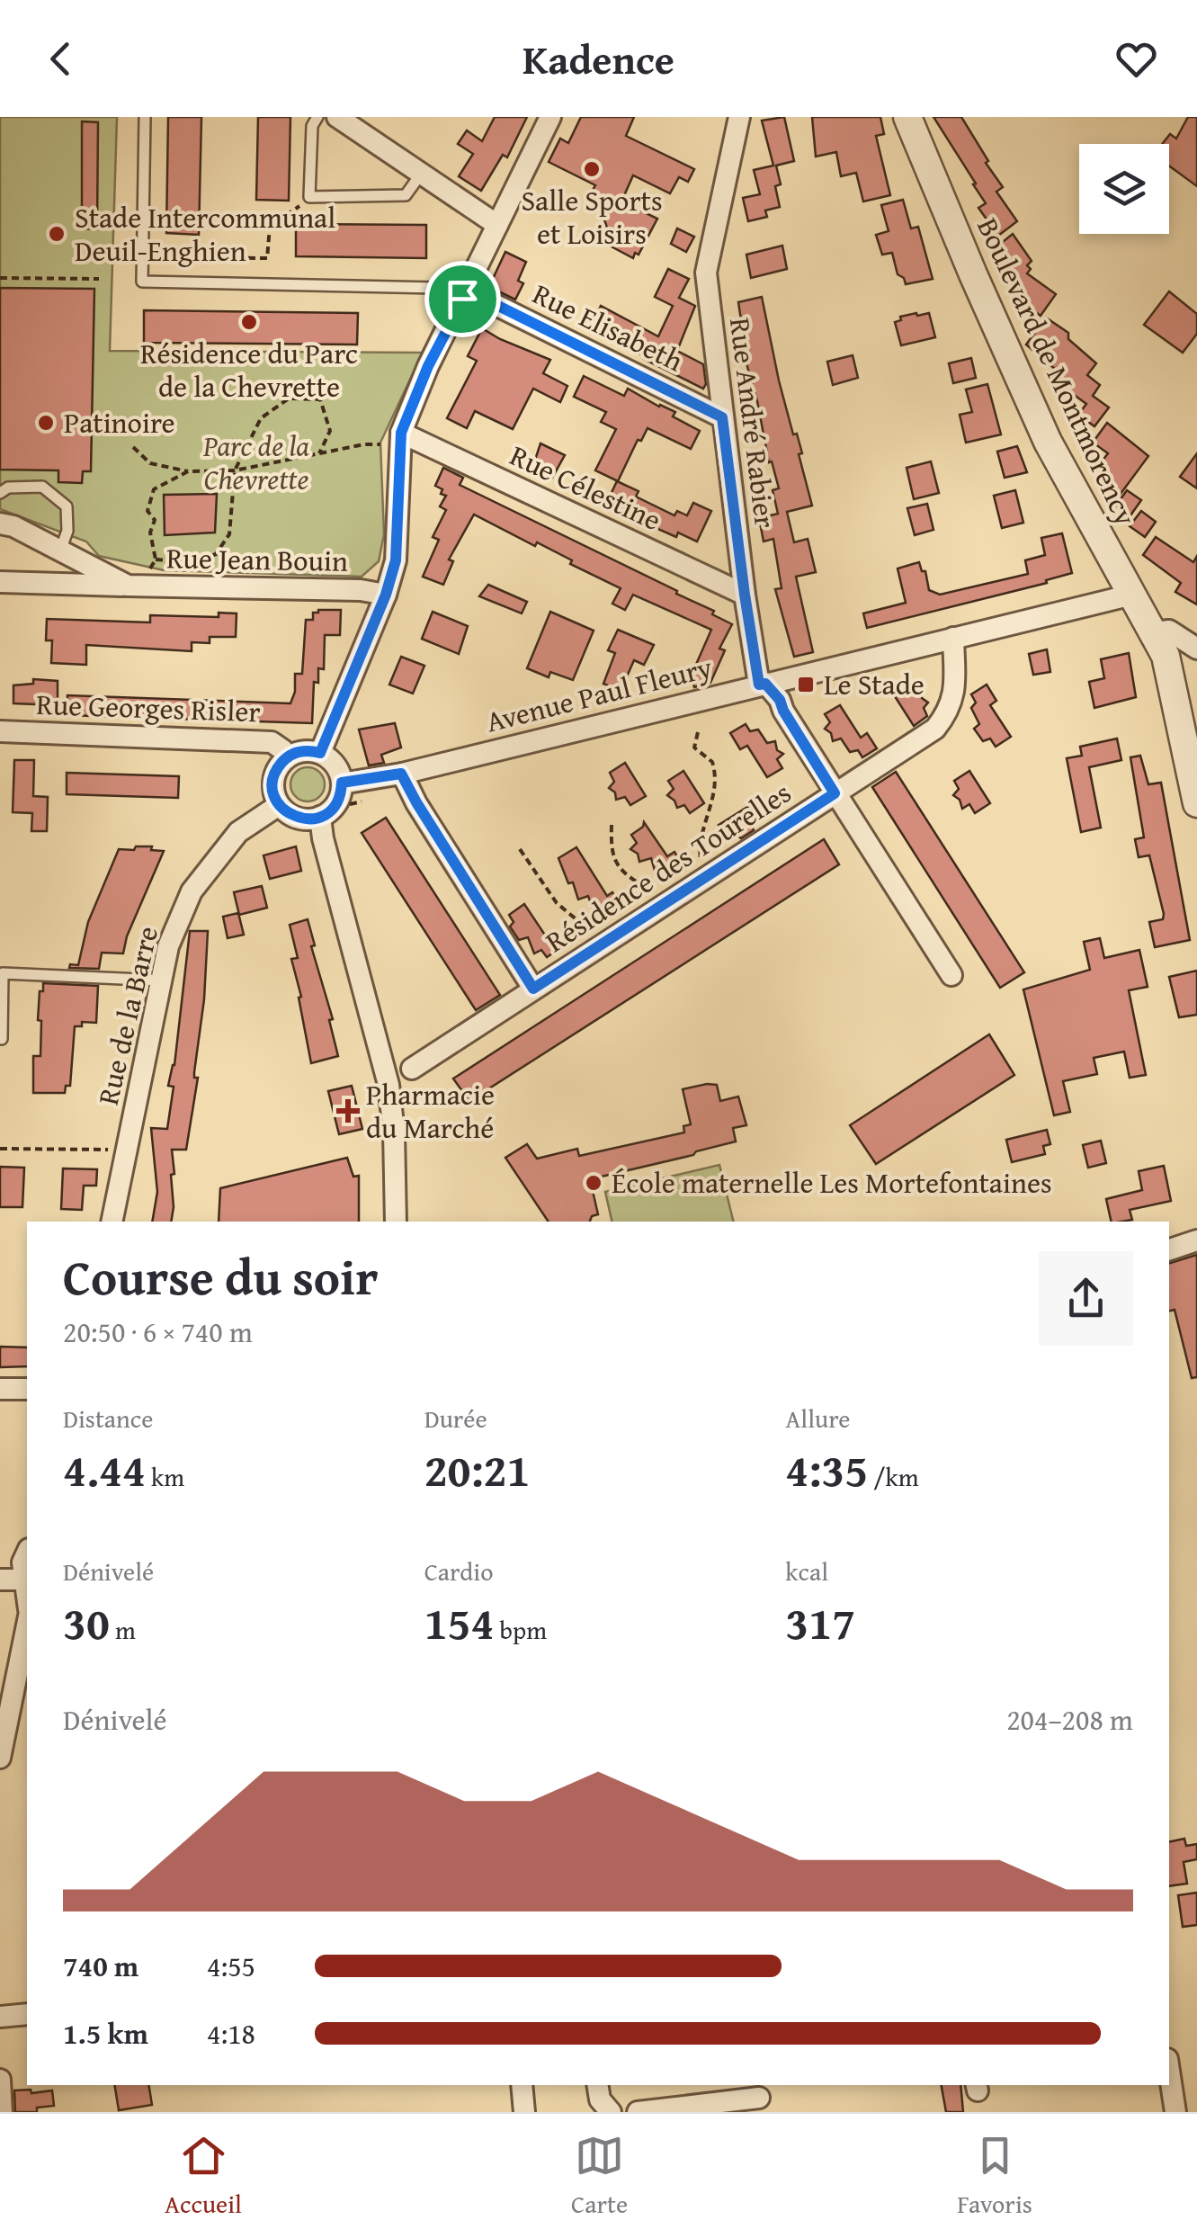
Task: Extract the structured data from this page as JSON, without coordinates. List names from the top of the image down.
{
  "streets": {
    "street": [
      "Rue Elisabeth",
      "Boulevard de Montmorency",
      "Rue André Rabier",
      "Rue Célestine",
      "Rue Jean Bouin",
      "Avenue Paul Fleury",
      "Rue Georges Risler",
      "Résidence des Tourelles",
      "Rue de la Barre"
    ]
  },
  "crossings": [
    ["Rue Elisabeth", "Rue André Rabier"],
    ["Boulevard de Montmorency", "Avenue Paul Fleury"],
    ["Rue André Rabier", "Rue Célestine"],
    ["Rue André Rabier", "Avenue Paul Fleury"],
    ["Rue André Rabier", "Résidence des Tourelles"],
    ["Avenue Paul Fleury", "Rue Georges Risler"],
    ["Avenue Paul Fleury", "Résidence des Tourelles"],
    ["Avenue Paul Fleury", "Rue de la Barre"],
    ["Rue Georges Risler", "Rue de la Barre"]
  ],
  "parks": ["Parc de la Chevrette"],
  "places": {
    "other": [
      "Salle Sports et Loisirs",
      "Stade Intercommunal Deuil-Enghien",
      "Résidence du Parc de la Chevrette",
      "Patinoire",
      "École maternelle Les Mortefontaines"
    ],
    "transit": ["Le Stade"],
    "health": ["Pharmacie du Marché"]
  },
  "page": {
    "header": "Kadence",
    "heading": ["Course du soir", "20:50 · 6 × 740 m"],
    "stats": [
      ["Distance", "4.44 km"],
      ["Durée", "20:21"],
      ["Allure", "4:35 /km"],
      ["Dénivelé", "30 m"],
      ["Cardio", "154 bpm"],
      ["kcal", "317"]
    ],
    "chart": ["Dénivelé", "204–208 m"],
    "list": [
      {
        "name": "740 m",
        "note": "4:55"
      },
      {
        "name": "1.5 km",
        "note": "4:18"
      }
    ],
    "tabs": ["Accueil", "Carte", "Favoris"]
  }
}
